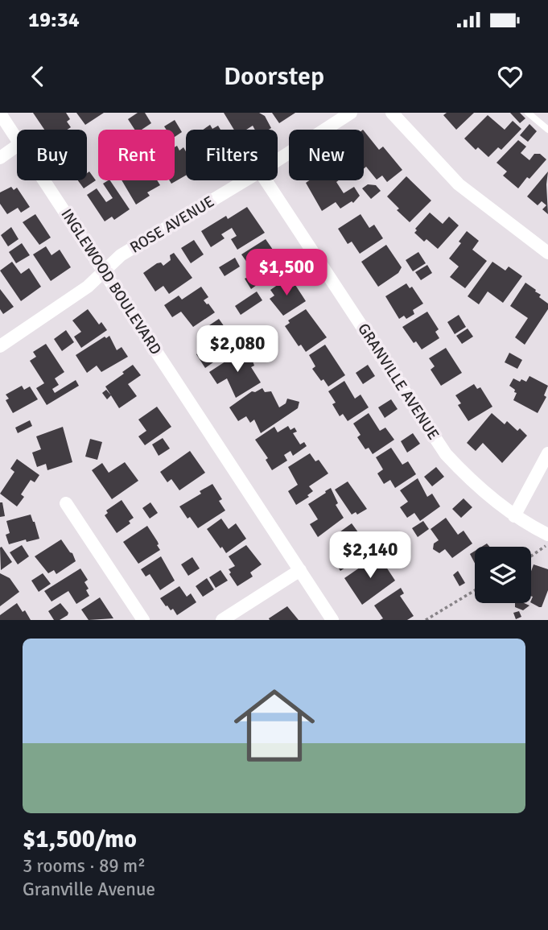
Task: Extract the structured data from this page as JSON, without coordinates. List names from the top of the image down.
{
  "streets": {
    "street": ["ROSE AVENUE", "INGLEWOOD BOULEVARD", "GRANVILLE AVENUE"]
  },
  "crossings": [
    ["ROSE AVENUE", "INGLEWOOD BOULEVARD"]
  ],
  "page": {
    "status": "19:34",
    "header": "Doorstep",
    "chip": [
      "Buy",
      "Rent",
      "Filters",
      "New"
    ],
    "price": ["$1,500", "$2,080", "$2,140"],
    "list": [
      {
        "name": "$1,500/mo",
        "note": "3 rooms · 89 m² · Granville Avenue"
      }
    ]
  }
}
